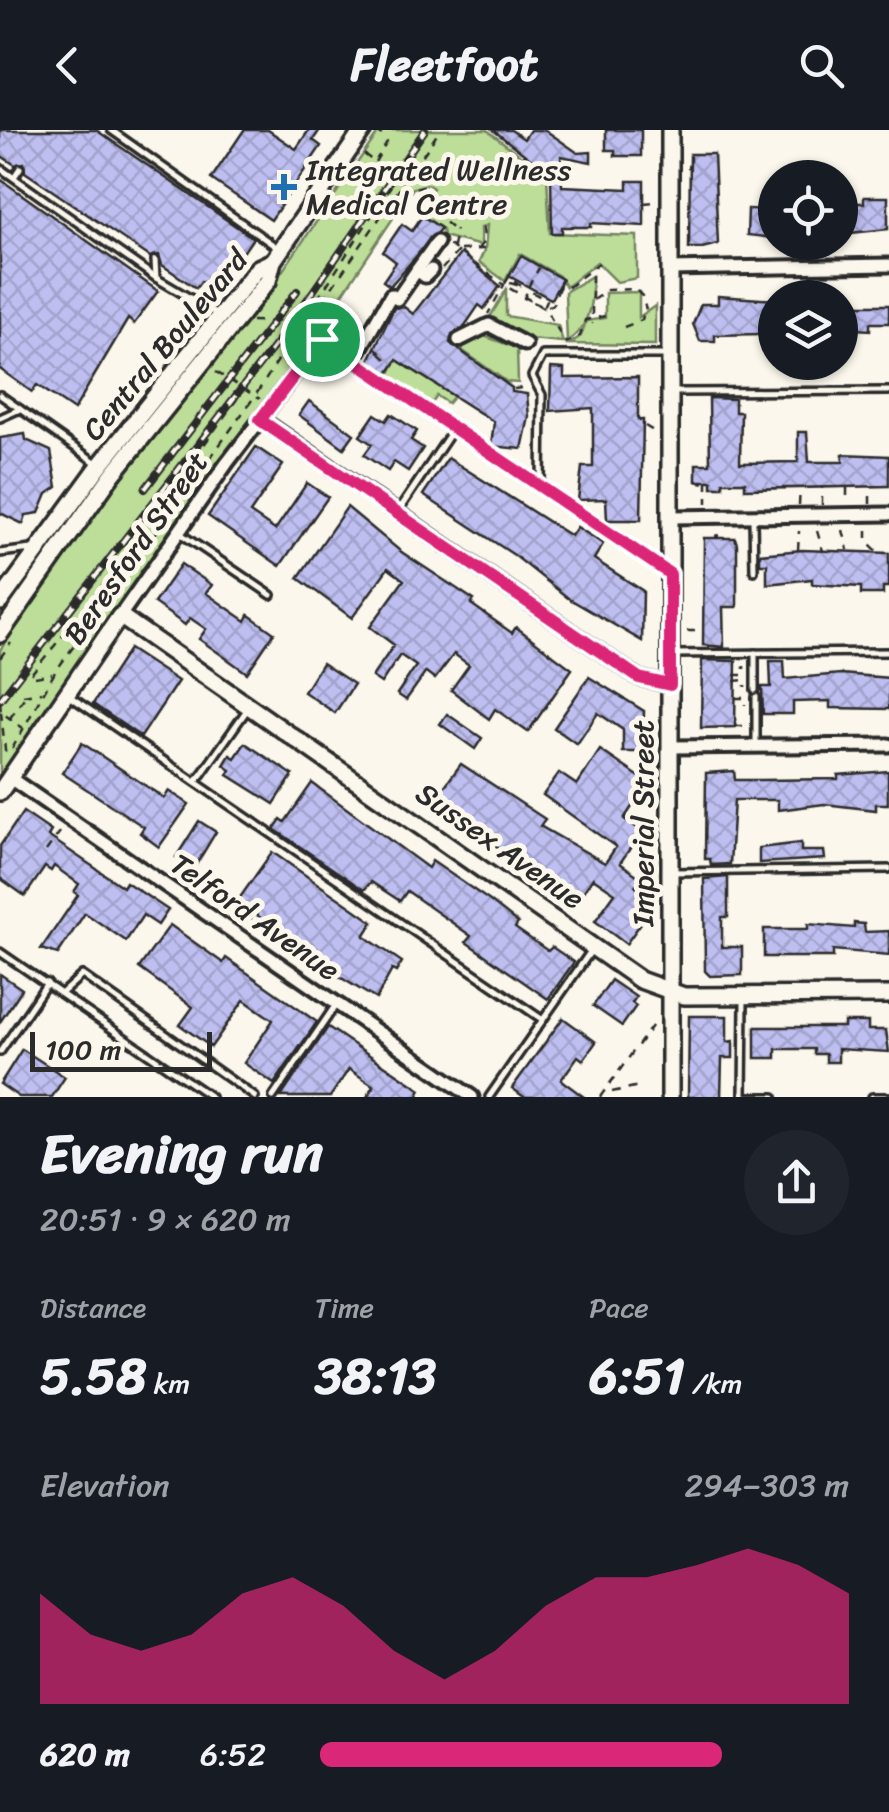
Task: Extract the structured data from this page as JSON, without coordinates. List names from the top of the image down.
{
  "streets": {
    "street": [
      "Central Boulevard",
      "Beresford Street",
      "Imperial Street",
      "Sussex Avenue",
      "Telford Avenue"
    ]
  },
  "crossings": [
    ["Beresford Street", "Sussex Avenue"],
    ["Beresford Street", "Telford Avenue"],
    ["Imperial Street", "Sussex Avenue"]
  ],
  "places": {
    "health": ["Integrated Wellness Medical Centre"]
  },
  "scale_bar": "100 m",
  "page": {
    "header": "Fleetfoot",
    "scale": "100 m",
    "heading": ["Evening run", "20:51 · 9 × 620 m"],
    "stats": [
      ["Distance", "5.58 km"],
      ["Time", "38:13"],
      ["Pace", "6:51 /km"]
    ],
    "chart": ["Elevation", "294–303 m"],
    "list": [
      {
        "name": "620 m",
        "note": "6:52"
      }
    ]
  }
}
